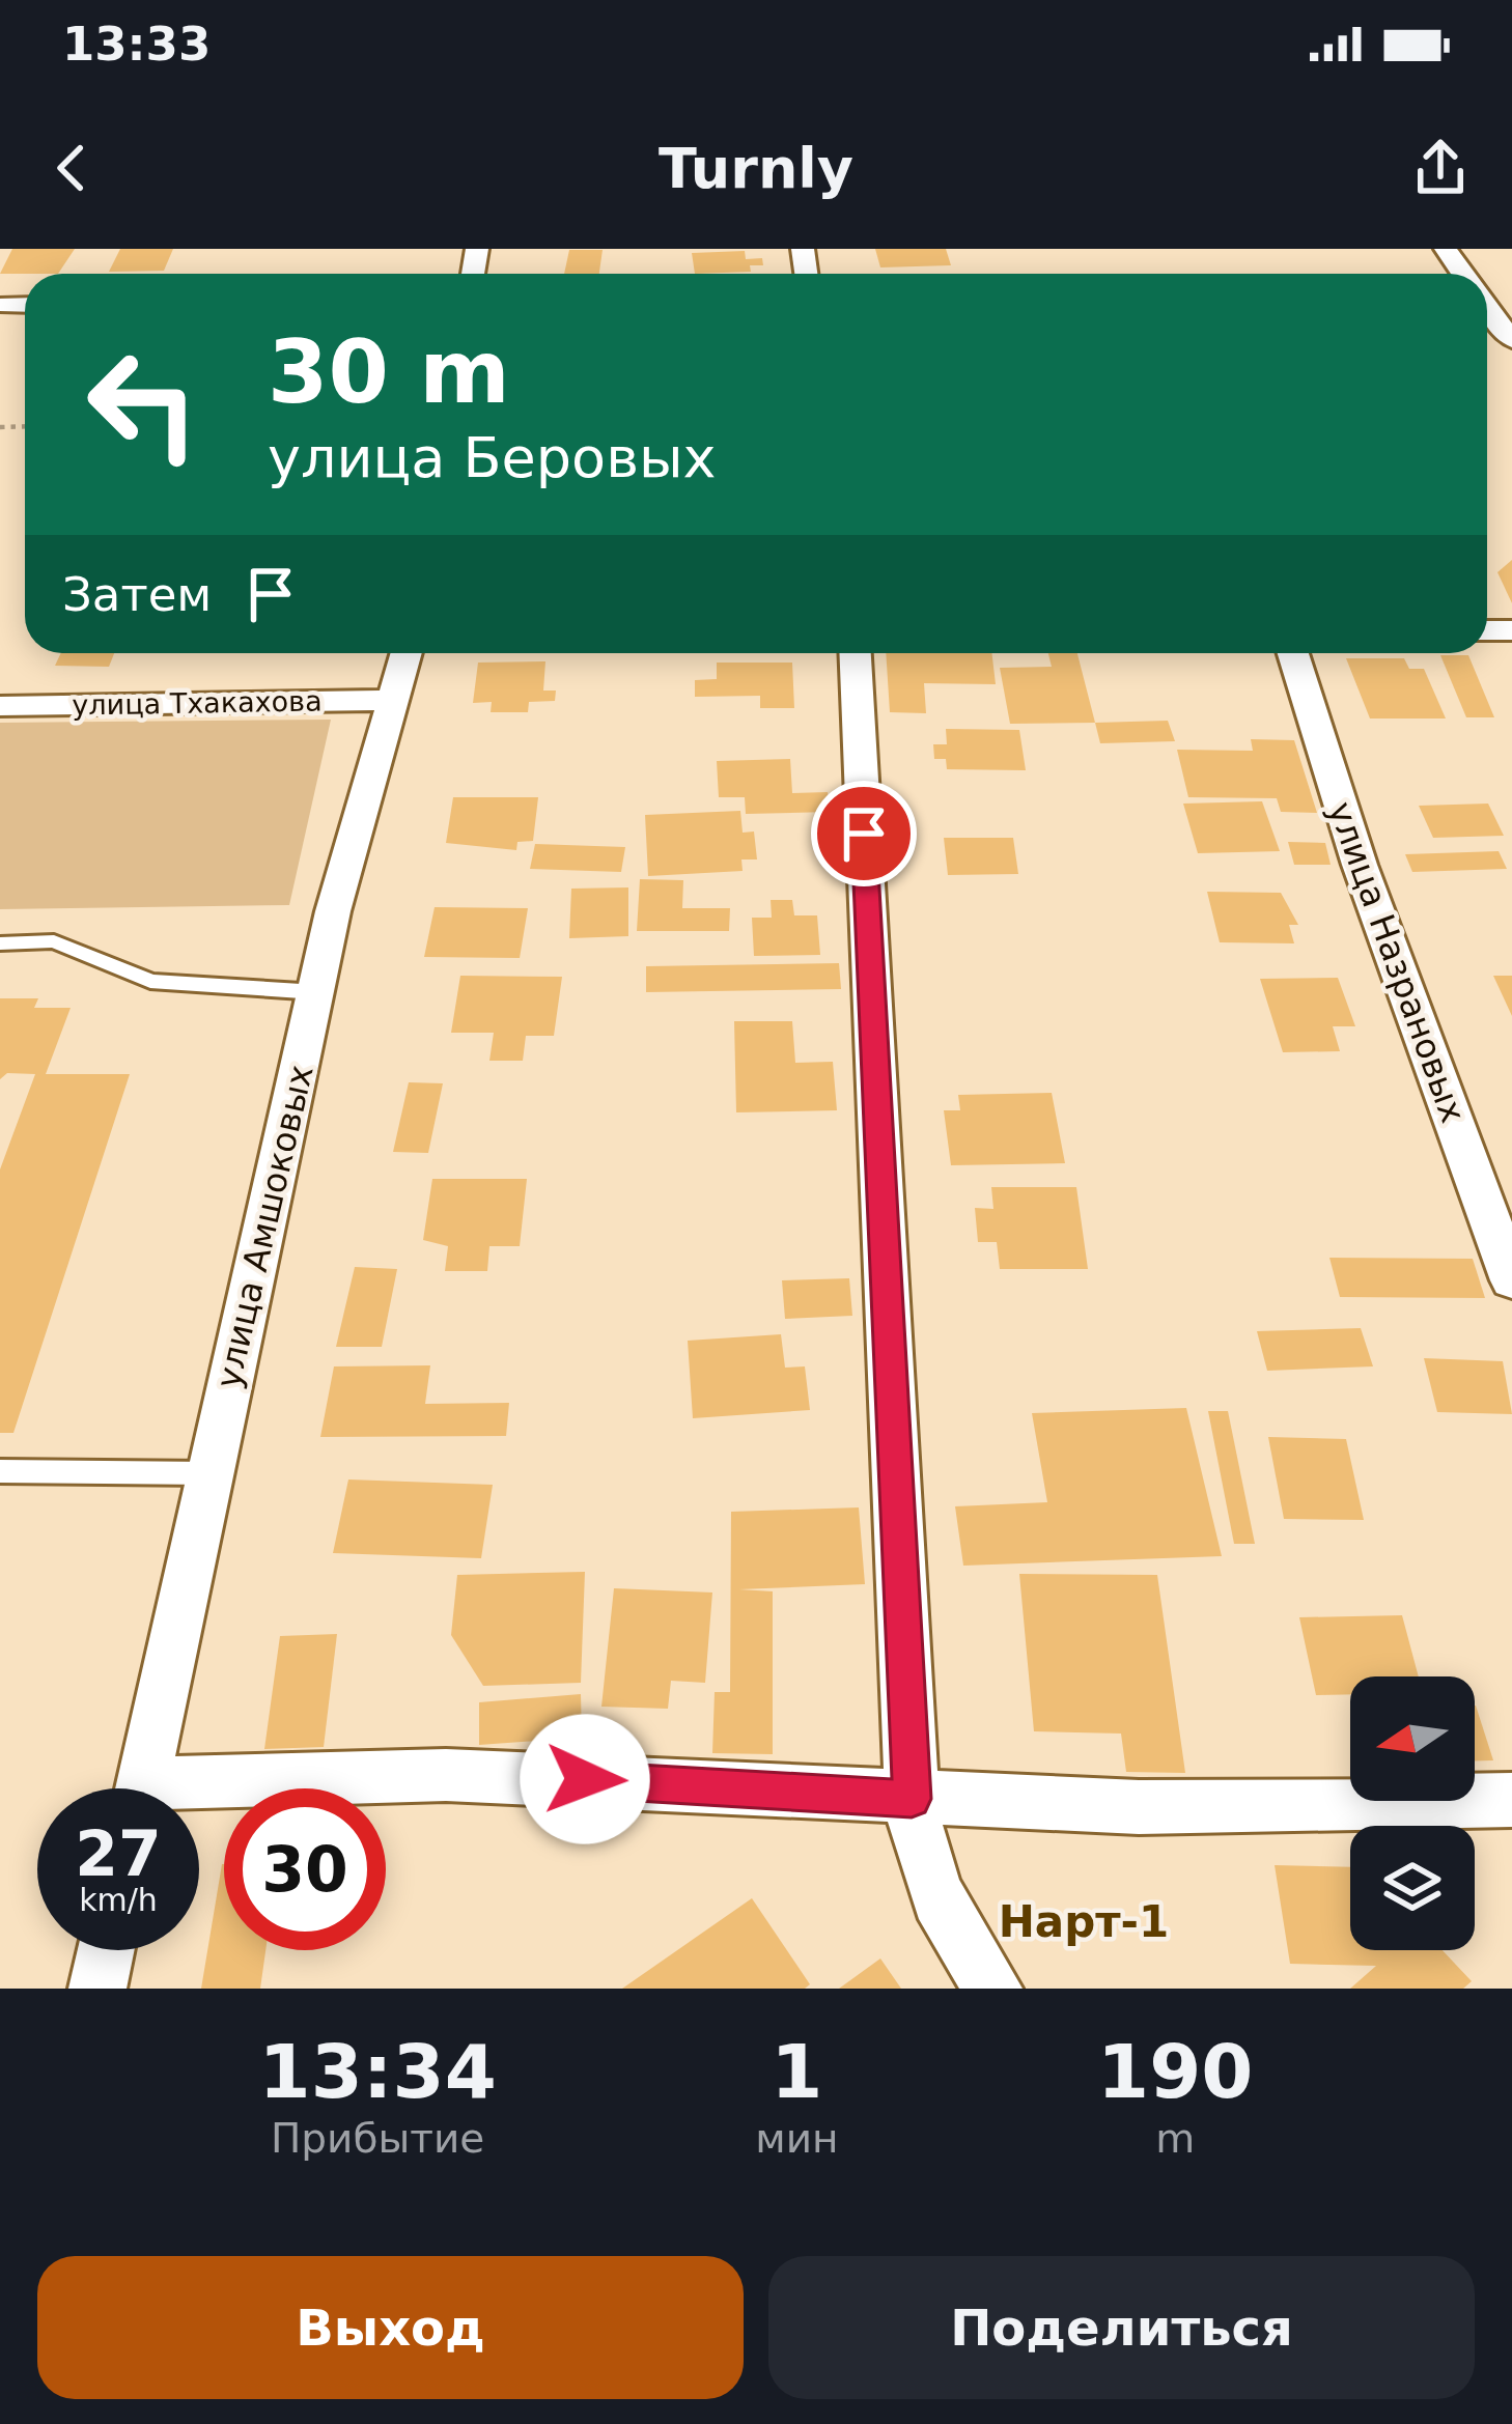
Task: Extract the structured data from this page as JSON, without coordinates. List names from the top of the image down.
{
  "streets": {
    "street": ["улица Тхакахова", "улица Назрановых", "улица Амшоковых"]
  },
  "crossings": [
    ["улица Тхакахова", "улица Амшоковых"]
  ],
  "districts": ["Нарт-1"],
  "north": "left",
  "page": {
    "status": "13:33",
    "header": "Turnly",
    "turn": ["30 m", "улица Беровых"],
    "then": "Затем",
    "speed": "27 km/h",
    "limit": "30",
    "eta": [
      "13:34",
      "Прибытие",
      "1",
      "мин",
      "190",
      "m"
    ],
    "buttons": ["Выход", "Поделиться"]
  }
}
